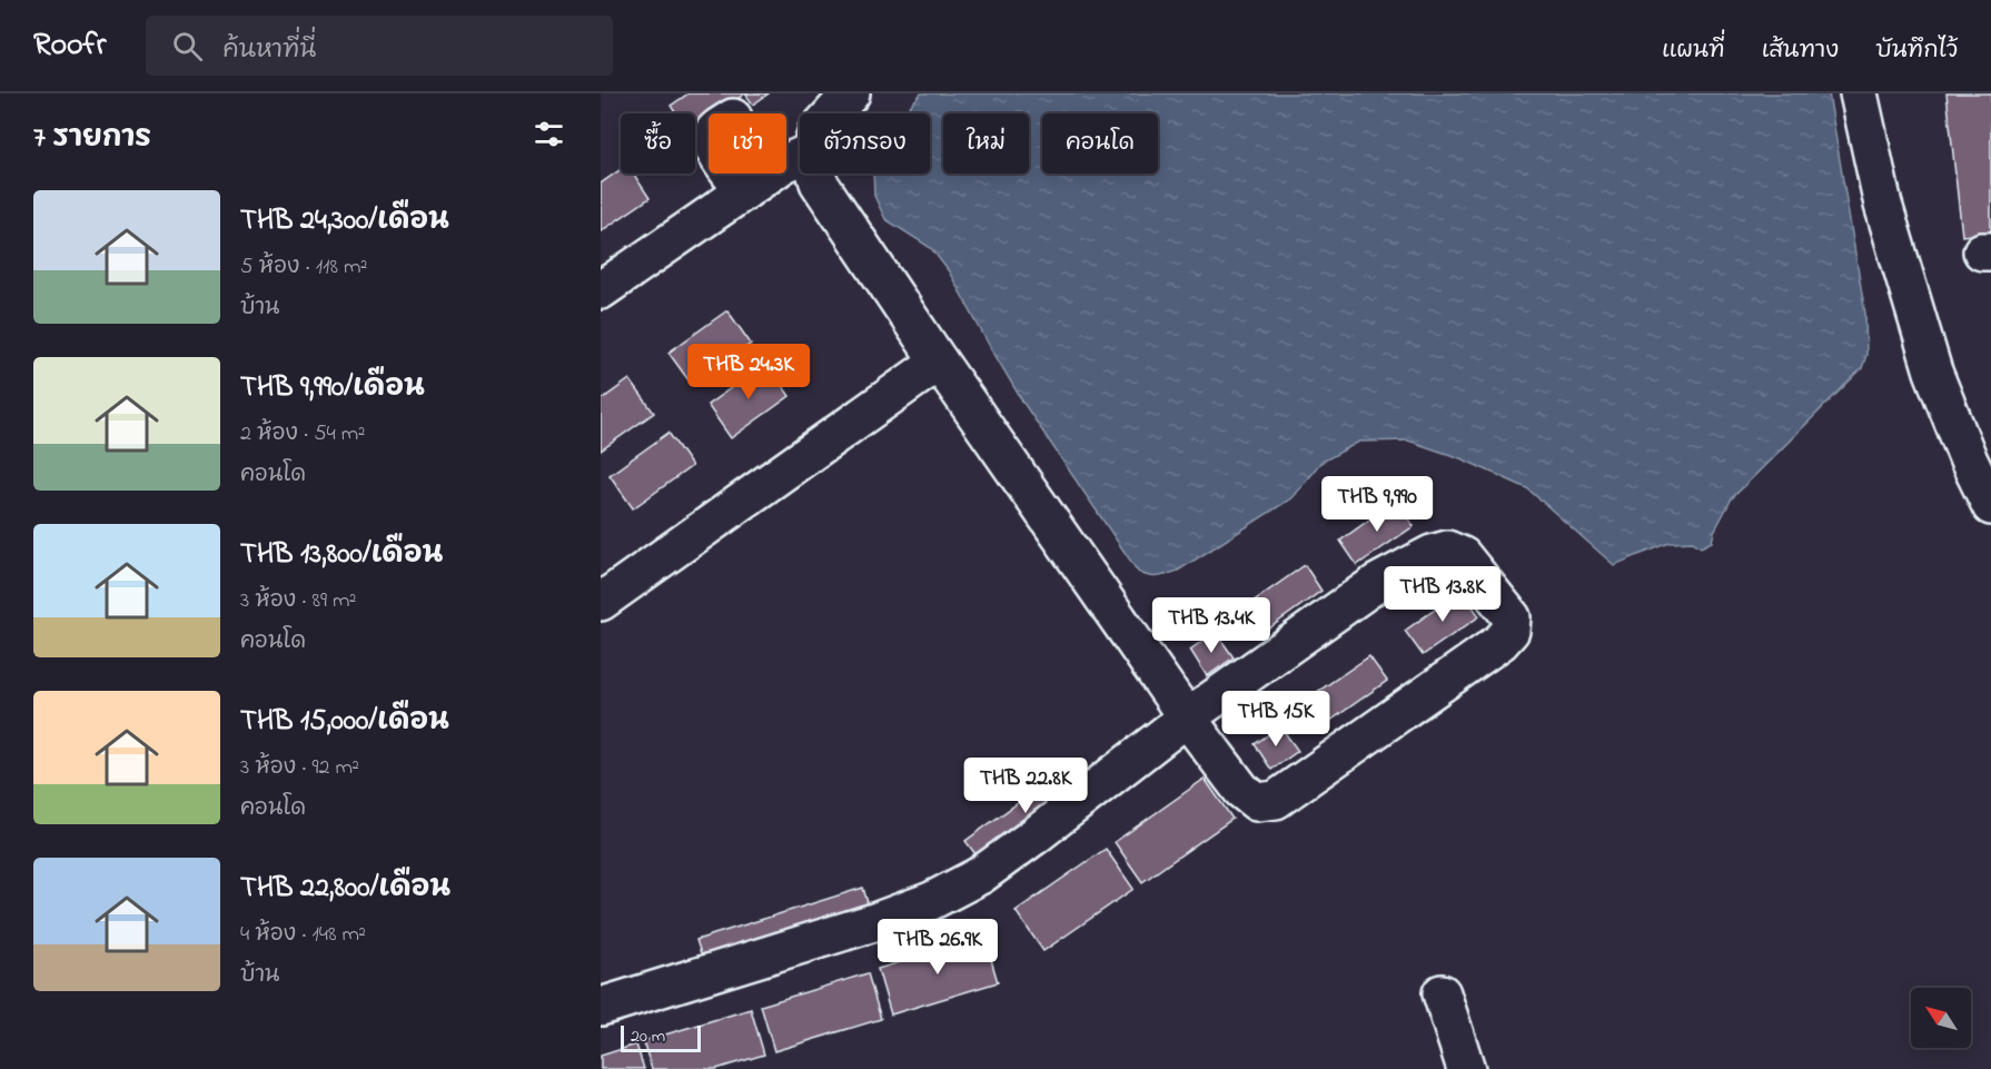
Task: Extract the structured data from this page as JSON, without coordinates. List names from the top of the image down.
{
  "scale_bar": "20 m",
  "north": "top left",
  "page": {
    "header": "Roofr",
    "search": "ค้นหาที่นี่",
    "nav": ["แผนที่", "เส้นทาง", "บันทึกไว้"],
    "heading": "7 รายการ",
    "chip": [
      "ซื้อ",
      "เช่า",
      "ตัวกรอง",
      "ใหม่",
      "คอนโด"
    ],
    "list": [
      {
        "name": "THB 24,300/เดือน",
        "note": "5 ห้อง · 118 m² · บ้าน"
      },
      {
        "name": "THB 9,990/เดือน",
        "note": "2 ห้อง · 54 m² · คอนโด"
      },
      {
        "name": "THB 13,800/เดือน",
        "note": "3 ห้อง · 89 m² · คอนโด"
      },
      {
        "name": "THB 15,000/เดือน",
        "note": "3 ห้อง · 92 m² · คอนโด"
      },
      {
        "name": "THB 22,800/เดือน",
        "note": "4 ห้อง · 148 m² · บ้าน"
      }
    ],
    "price": [
      "THB 24.3K",
      "THB 9,990",
      "THB 13.8K",
      "THB 13.4K",
      "THB 15K",
      "THB 22.8K",
      "THB 26.9K"
    ],
    "scale": "20 m"
  }
}
